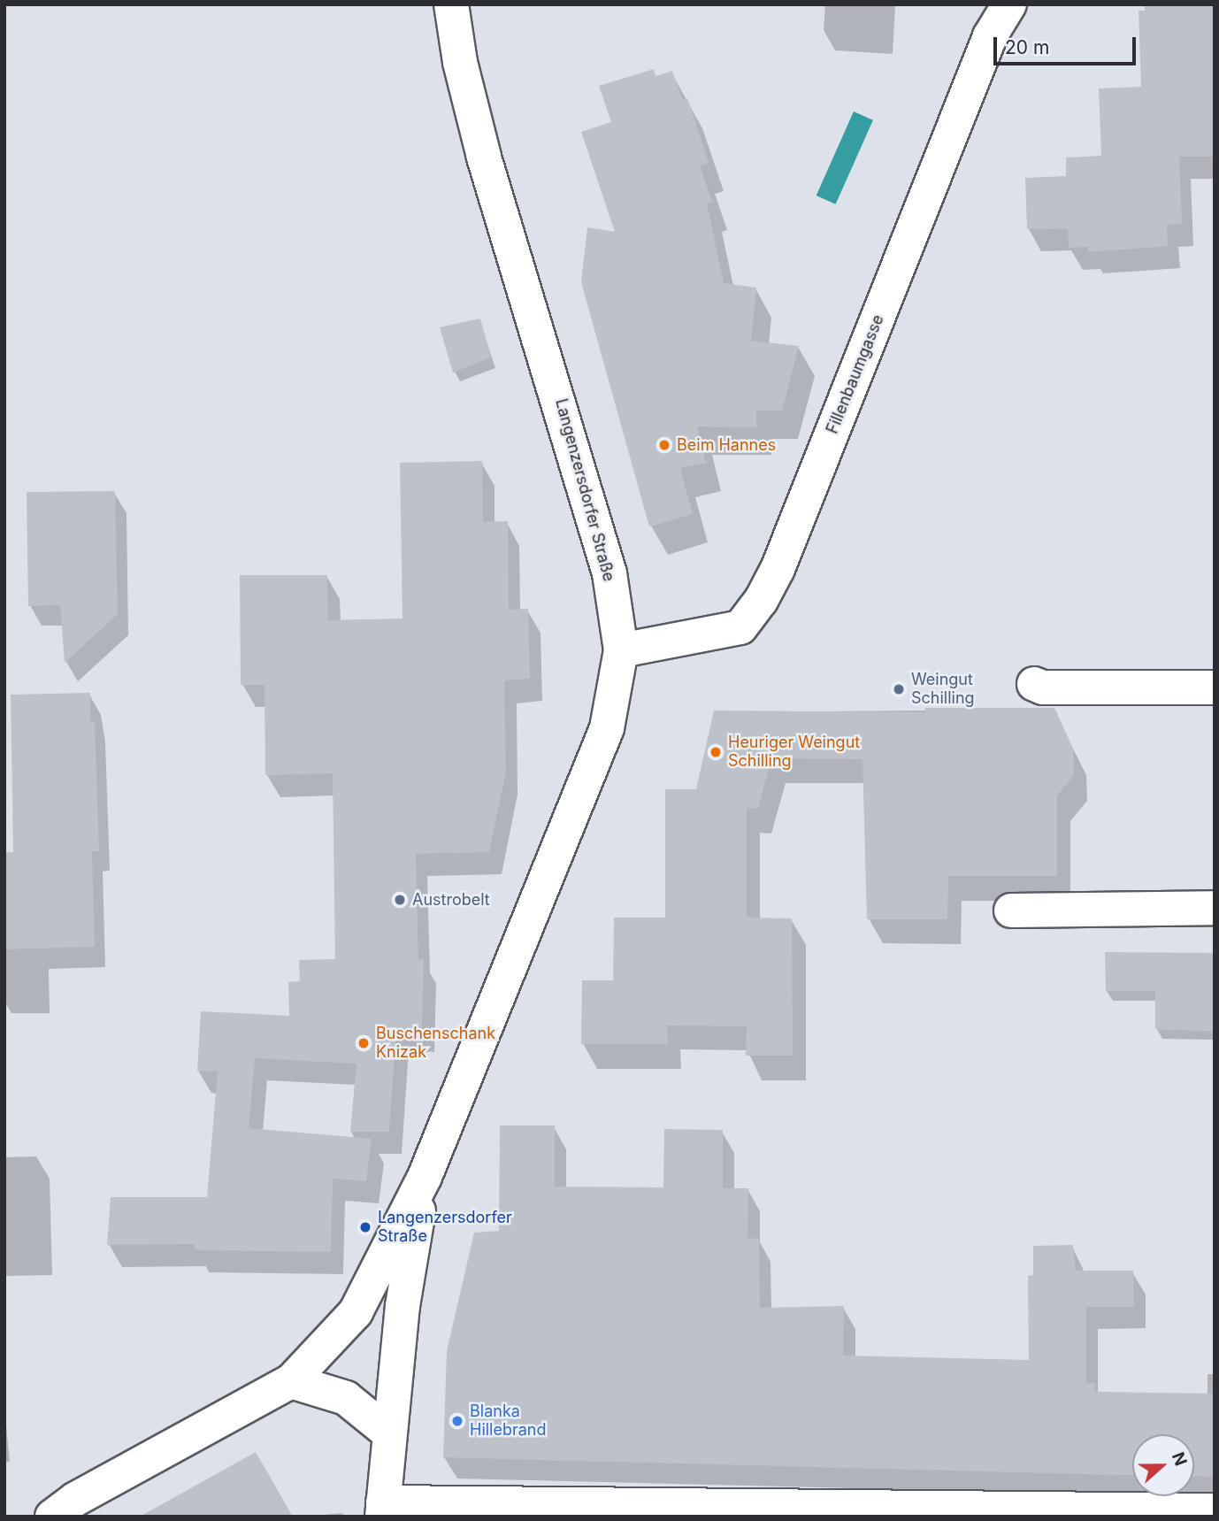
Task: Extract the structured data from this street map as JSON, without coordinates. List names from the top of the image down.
{
  "streets": {
    "main road": ["Fillenbaumgasse", "Langenzersdorfer Straße"]
  },
  "crossings": [
    ["Fillenbaumgasse", "Langenzersdorfer Straße"]
  ],
  "places": [
    "Beim Hannes",
    "Weingut Schilling",
    "Heuriger Weingut Schilling",
    "Austrobelt",
    "Buschenschank Knizak",
    "Langenzersdorfer Straße",
    "Blanka Hillebrand"
  ],
  "scale_bar": "20 m",
  "north": "right"
}
